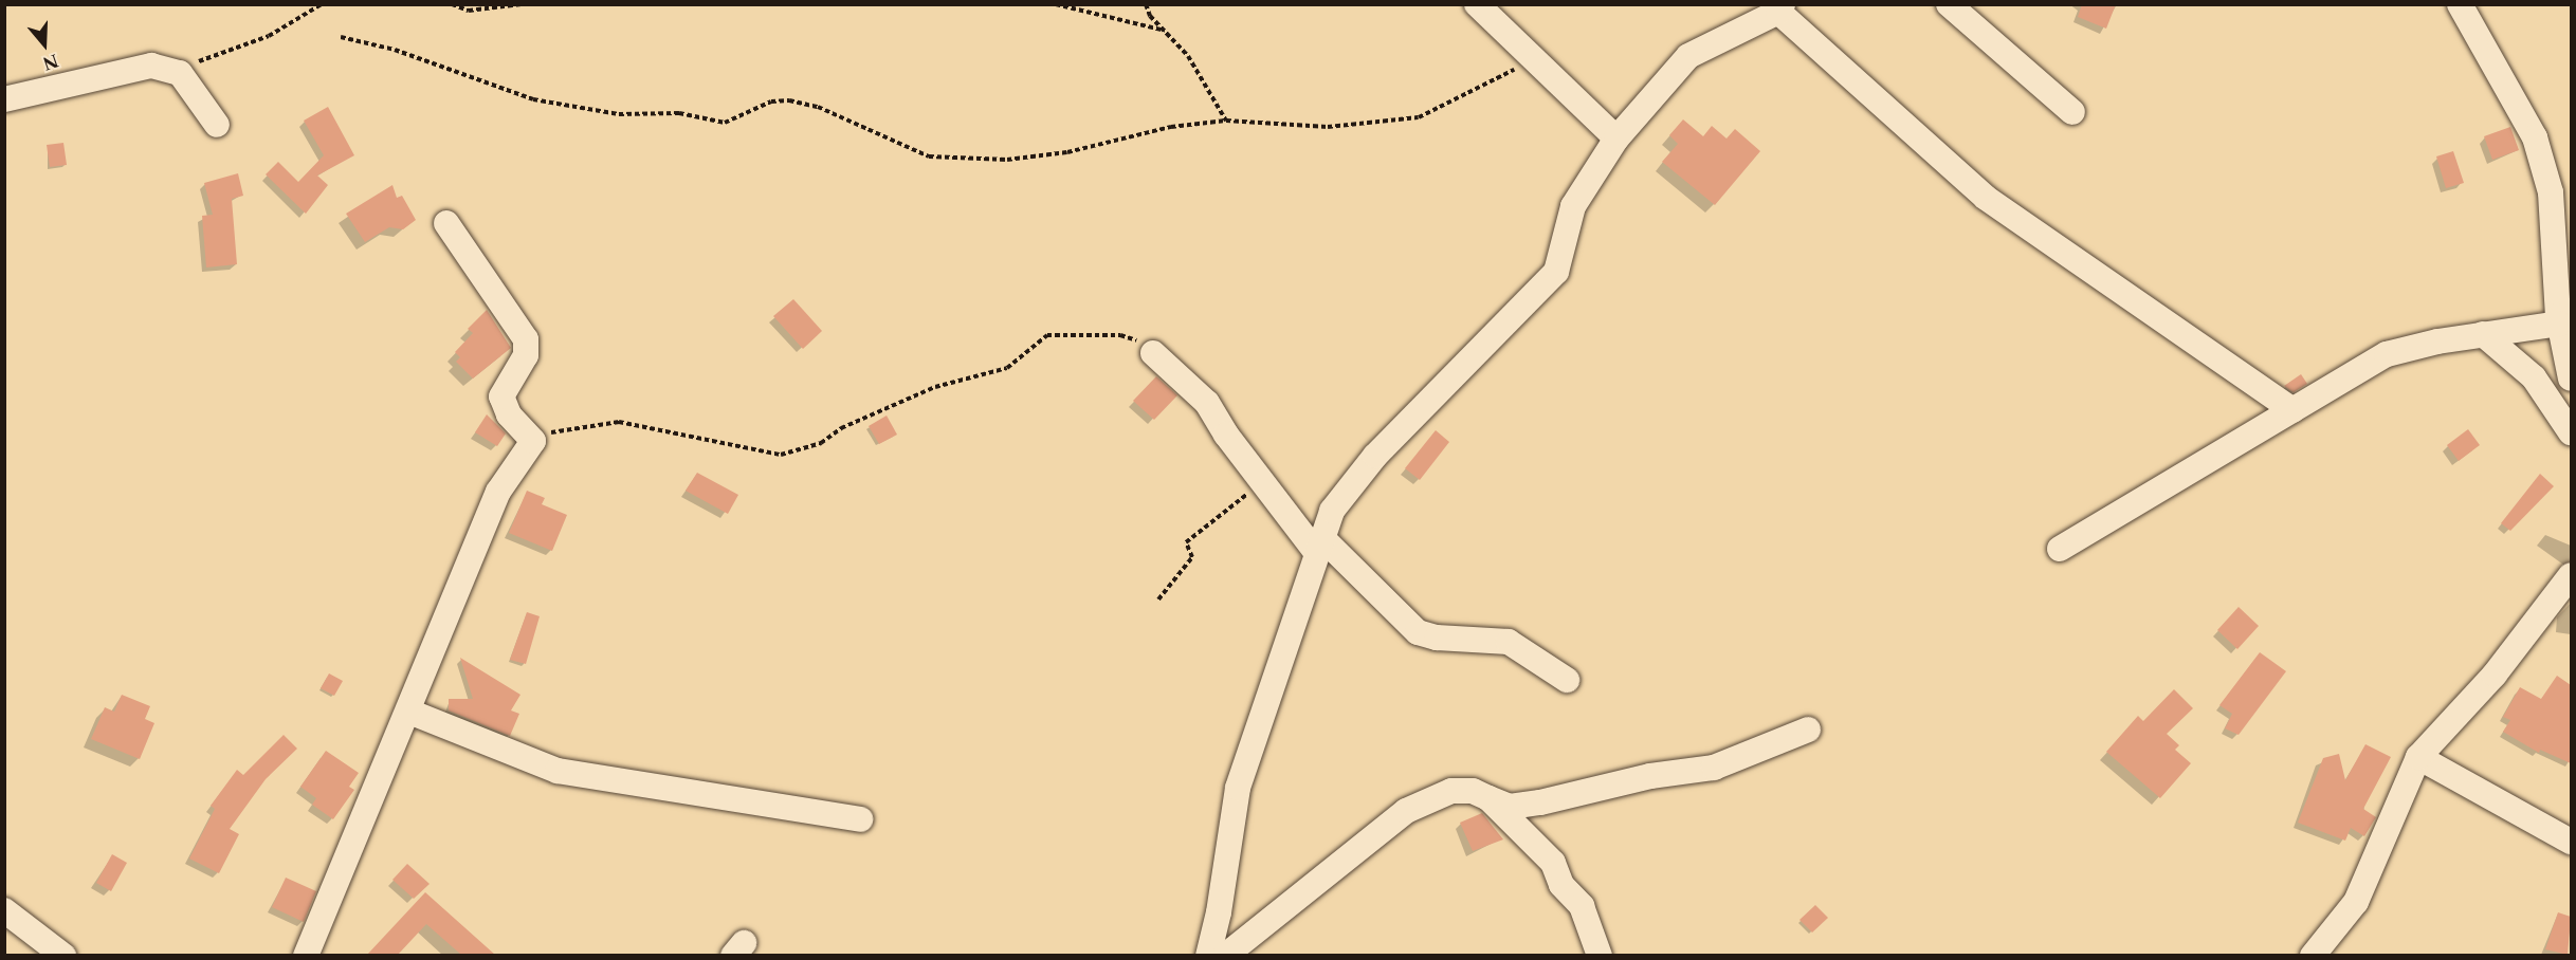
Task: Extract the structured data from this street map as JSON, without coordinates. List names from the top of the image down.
{
  "north": "bottom"
}
